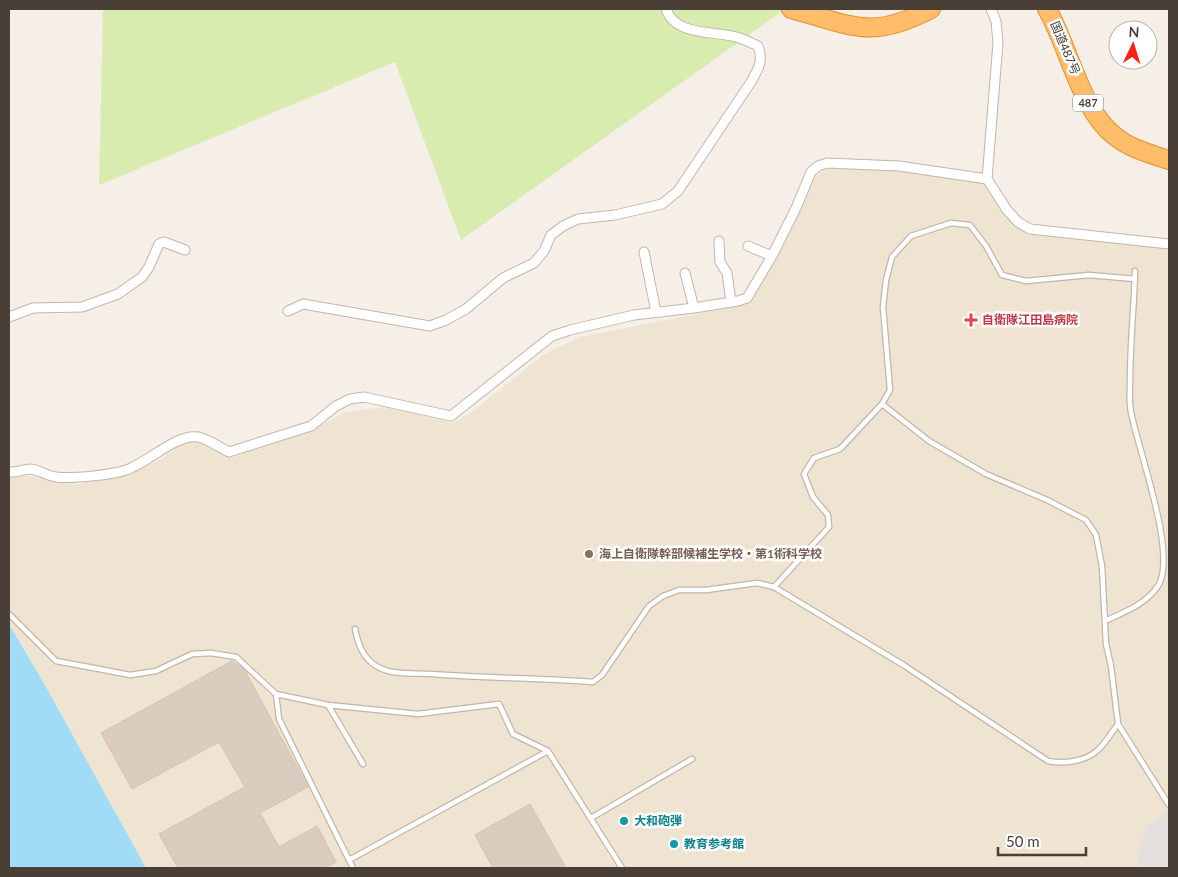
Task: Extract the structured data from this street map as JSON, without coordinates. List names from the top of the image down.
{
  "streets": {
    "highway": ["国道487号", "487"]
  },
  "places": {
    "health": ["自衛隊江田島病院"],
    "other": ["海上自衛隊幹部候補生学校・第1術科学校", "大和砲弾", "教育参考館"]
  },
  "scale_bar": "50 m",
  "north": "top"
}
